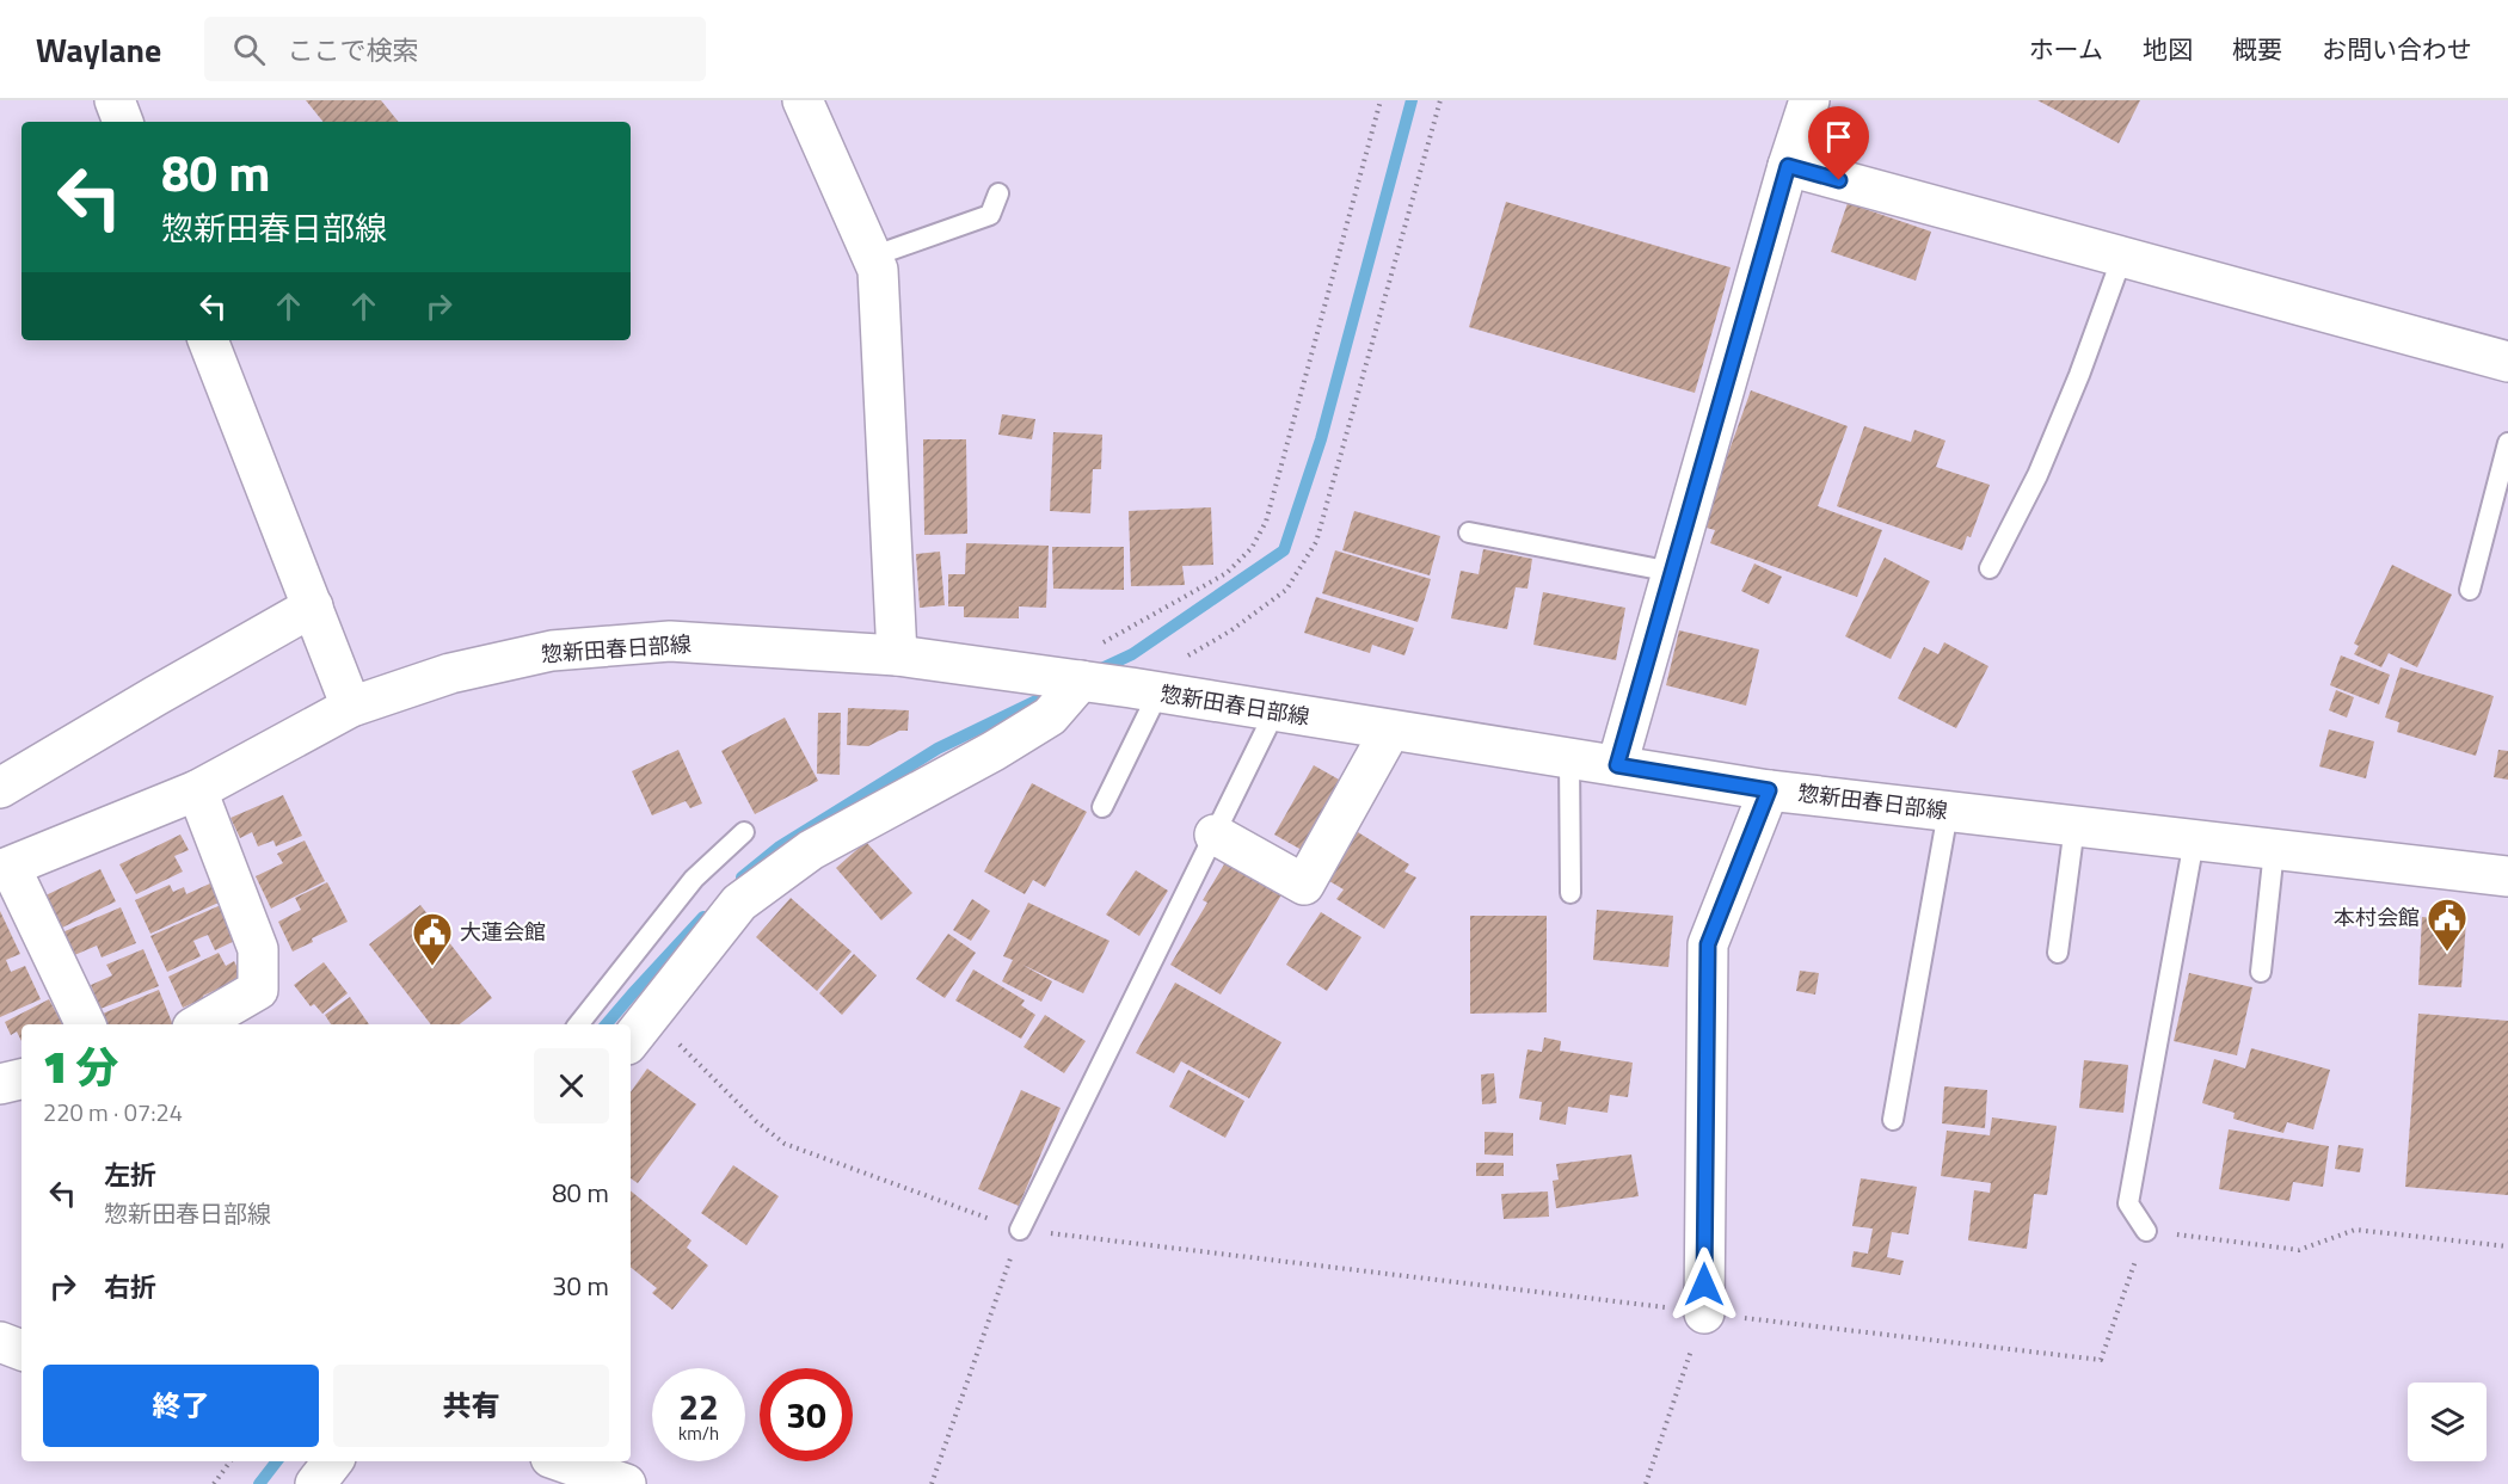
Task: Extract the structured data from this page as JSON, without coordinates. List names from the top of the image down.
{
  "streets": {
    "street": ["惣新田春日部線"]
  },
  "places": {
    "public building": ["本村会館", "大蓮会館"]
  },
  "page": {
    "header": "Waylane",
    "search": "ここで検索",
    "nav": [
      "ホーム",
      "地図",
      "概要",
      "お問い合わせ"
    ],
    "turn": ["80 m", "惣新田春日部線"],
    "heading": ["1 分", "220 m · 07:24"],
    "list": [
      {
        "name": "左折",
        "note": "惣新田春日部線",
        "value": "80 m"
      },
      {
        "name": "右折",
        "value": "30 m"
      }
    ],
    "buttons": ["終了", "共有"],
    "speed": "22 km/h",
    "limit": "30"
  }
}
